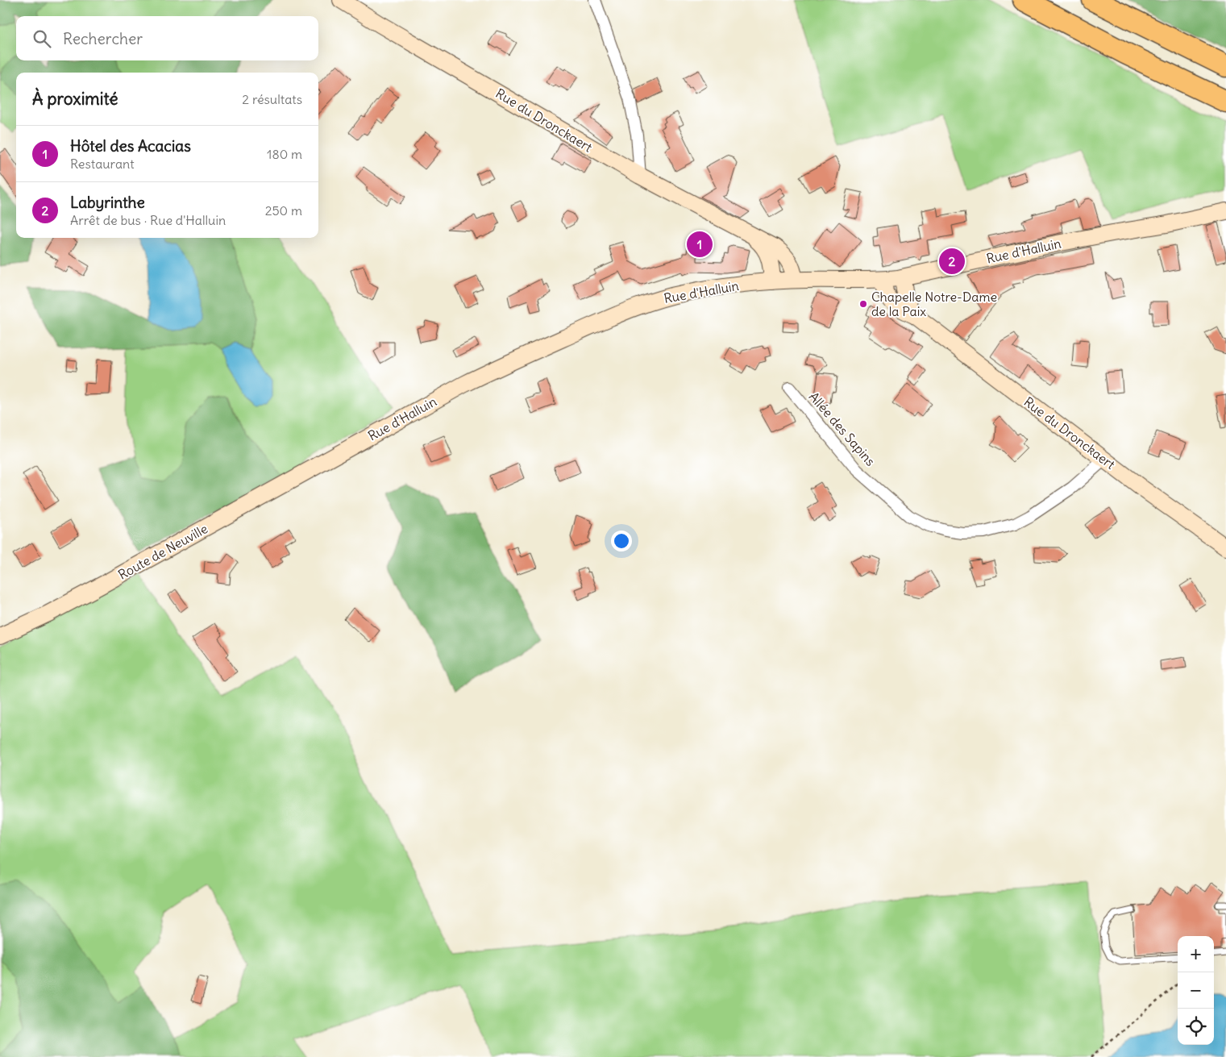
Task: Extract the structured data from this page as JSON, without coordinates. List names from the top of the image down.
{
  "streets": {
    "main road": ["Rue du Dronckaert", "Rue d'Halluin", "Route de Neuville"],
    "street": ["Allée des Sapins"]
  },
  "crossings": [
    ["Rue du Dronckaert", "Rue d'Halluin"],
    ["Rue du Dronckaert", "Allée des Sapins"],
    ["Rue d'Halluin", "Route de Neuville"]
  ],
  "places": ["Chapelle Notre-Dame de la Paix"],
  "page": {
    "search": "Rechercher",
    "heading": ["À proximité", "2 résultats"],
    "list": [
      {
        "mark": "1",
        "name": "Hôtel des Acacias",
        "note": "Restaurant",
        "value": "180 m"
      },
      {
        "mark": "2",
        "name": "Labyrinthe",
        "note": "Arrêt de bus · Rue d'Halluin",
        "value": "250 m"
      }
    ],
    "pins": ["1", "2"],
    "map_buttons": ["+", "−"]
  }
}
